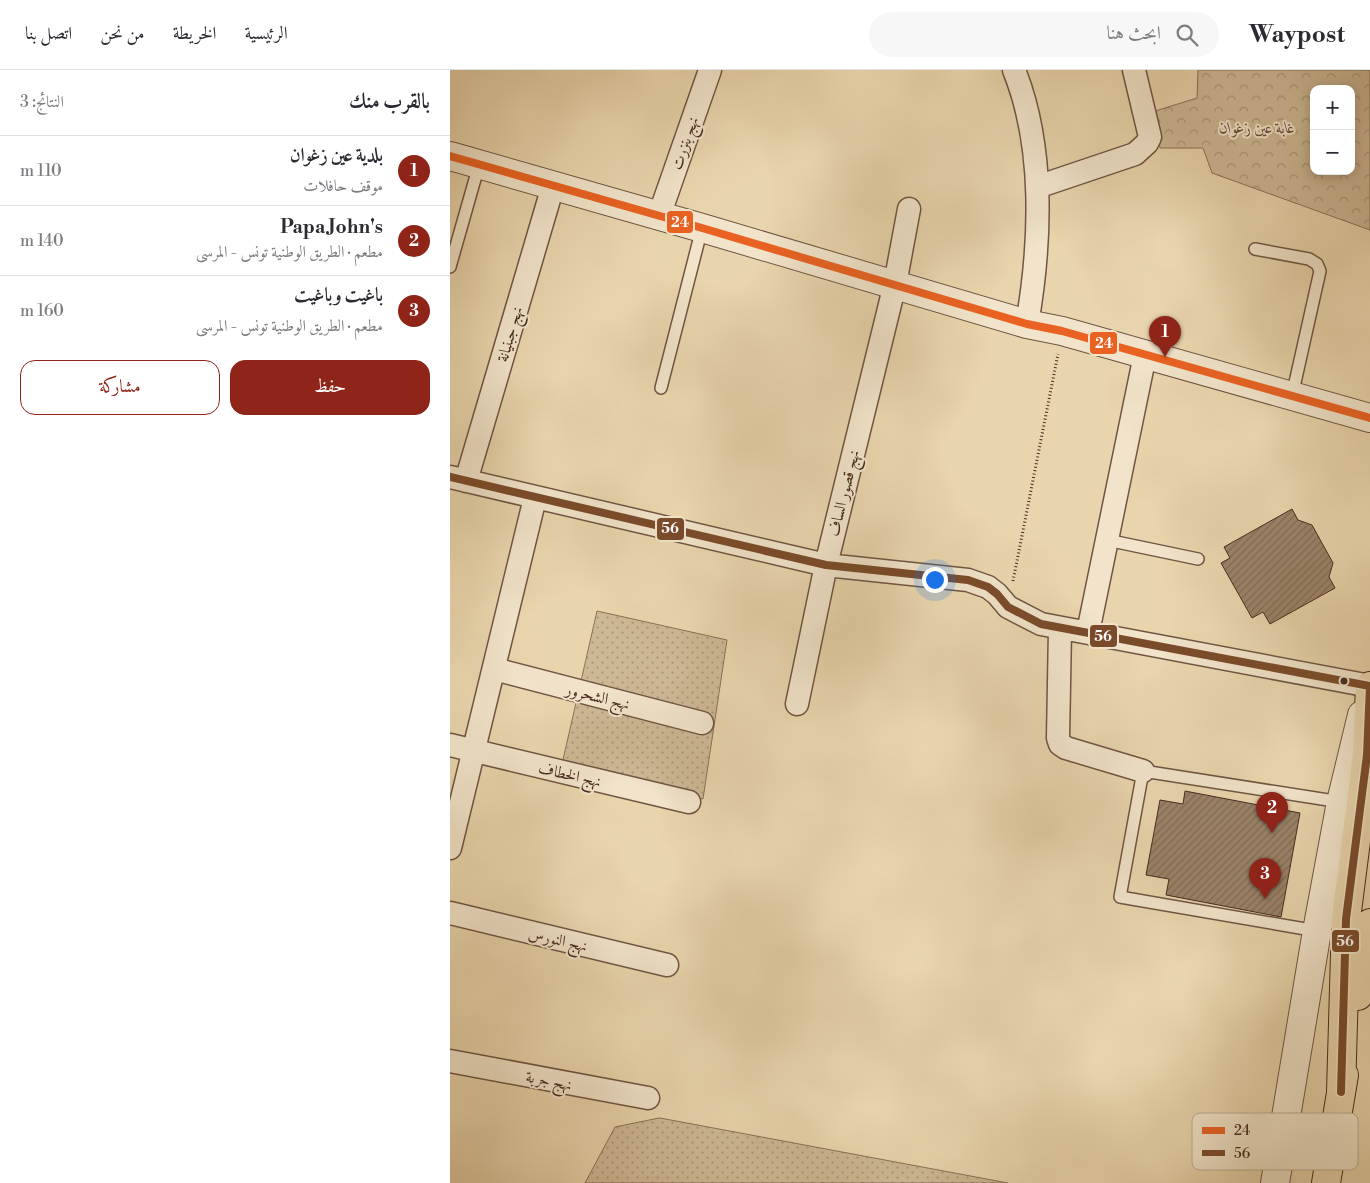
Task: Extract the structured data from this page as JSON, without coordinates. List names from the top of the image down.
{
  "streets": {
    "street": [
      "نهج بنزرت",
      "نهج جبنيانة",
      "نهج قصور الساف",
      "نهج الشحرور",
      "نهج الخطاف",
      "نهج النورس",
      "نهج جربة"
    ]
  },
  "parks": ["غابة عين زغوان"],
  "lines": ["transit line 24", "transit line 56"],
  "legend": ["24", "56"],
  "page": {
    "header": "Waypost",
    "search": "ابحث هنا",
    "nav": [
      "الرئيسية",
      "الخريطة",
      "من نحن",
      "اتصل بنا"
    ],
    "heading": ["بالقرب منك", "النتائج: 3"],
    "map_buttons": ["+", "−"],
    "list": [
      {
        "mark": "1",
        "name": "بلدية عين زغوان",
        "note": "موقف حافلات",
        "value": "110 m"
      },
      {
        "mark": "2",
        "name": "Papa John's",
        "note": "مطعم · الطريق الوطنية تونس - المرسى",
        "value": "140 m"
      },
      {
        "mark": "3",
        "name": "باغيت وباغيت",
        "note": "مطعم · الطريق الوطنية تونس - المرسى",
        "value": "160 m"
      }
    ],
    "pins": ["1", "2", "3"],
    "buttons": ["حفظ", "مشاركة"]
  }
}
